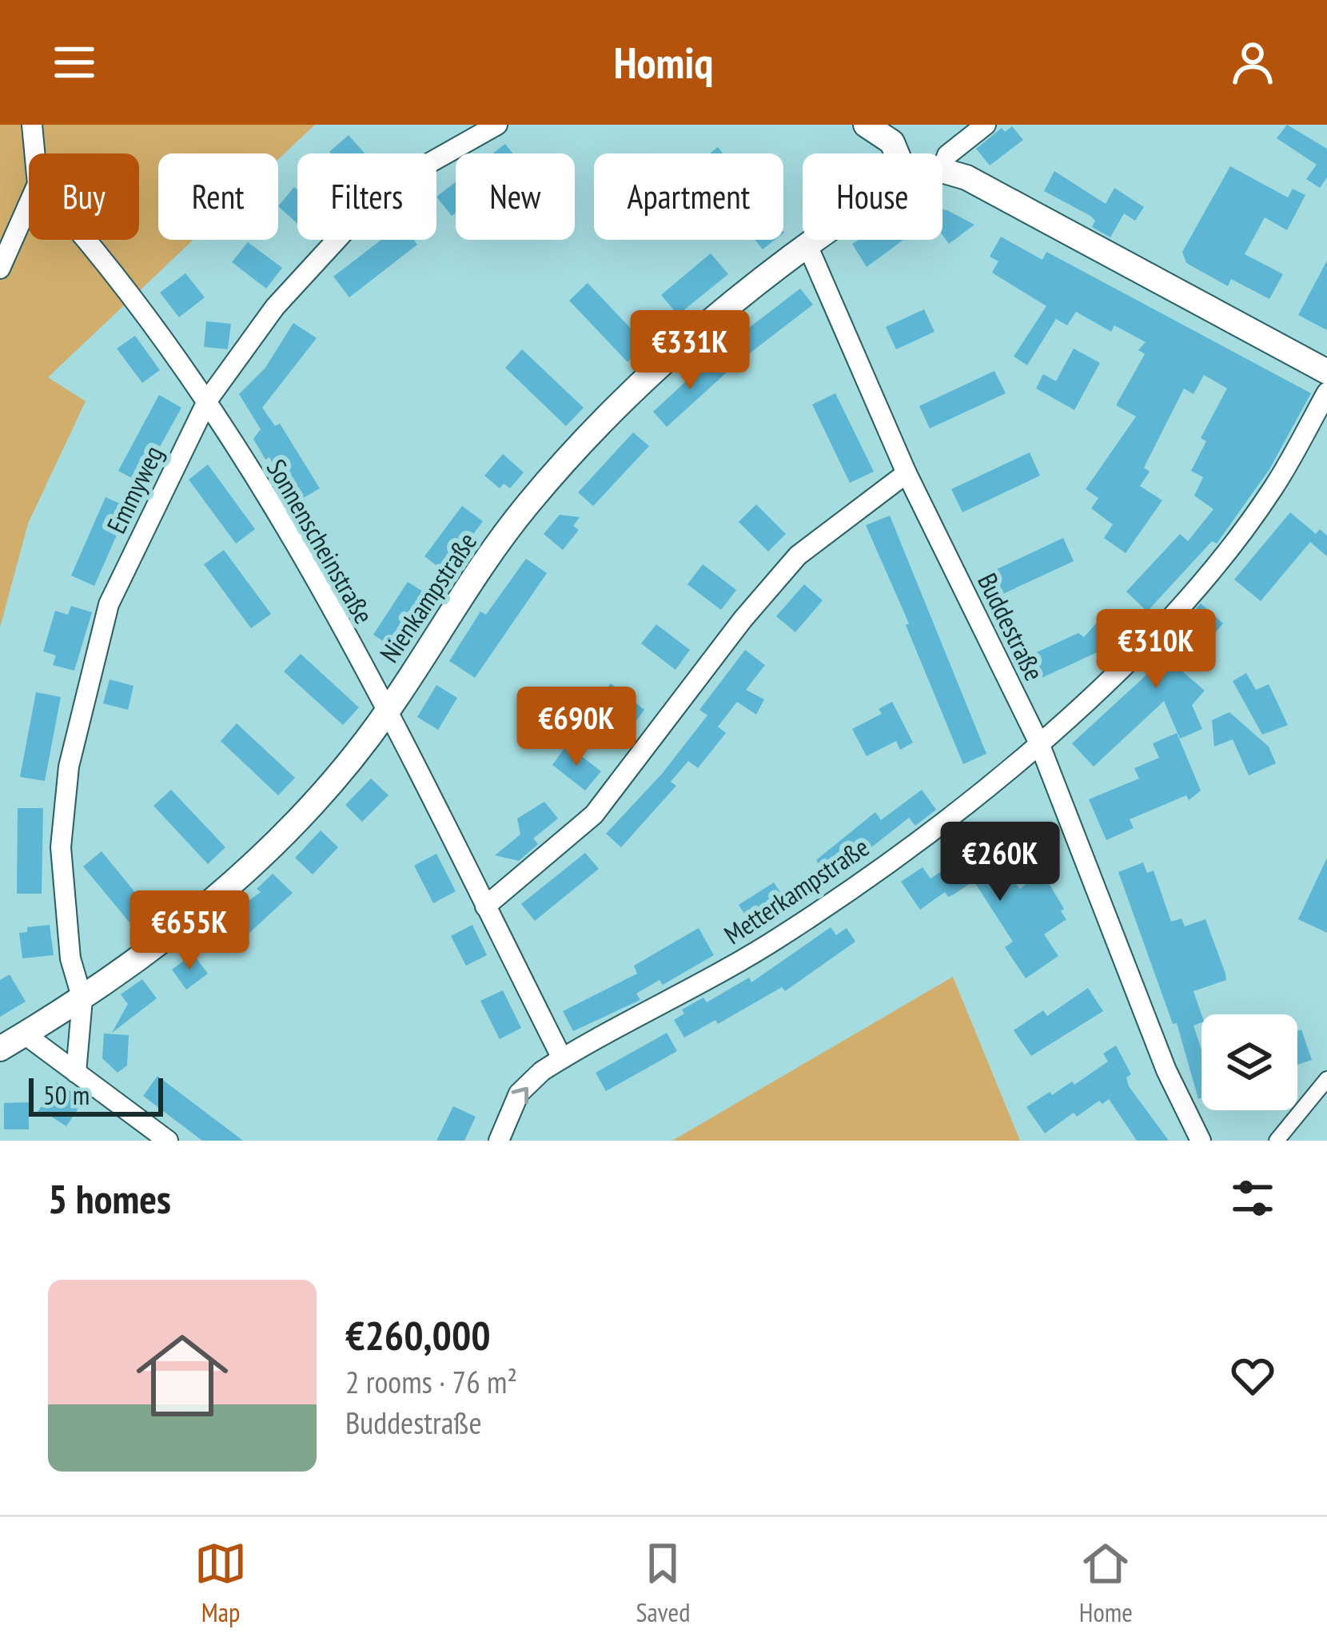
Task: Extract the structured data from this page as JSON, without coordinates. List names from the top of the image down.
{
  "streets": {
    "street": [
      "Emmyweg",
      "Sonnenscheinstraße",
      "Nienkampstraße",
      "Buddestraße",
      "Metterkampstraße"
    ]
  },
  "crossings": [
    ["Emmyweg", "Sonnenscheinstraße"],
    ["Emmyweg", "Nienkampstraße"],
    ["Sonnenscheinstraße", "Nienkampstraße"],
    ["Sonnenscheinstraße", "Metterkampstraße"],
    ["Nienkampstraße", "Buddestraße"],
    ["Buddestraße", "Metterkampstraße"]
  ],
  "scale_bar": "50 m",
  "page": {
    "header": "Homiq",
    "chip": [
      "Buy",
      "Rent",
      "Filters",
      "New",
      "Apartment",
      "House"
    ],
    "price": [
      "€331K",
      "€310K",
      "€690K",
      "€260K",
      "€655K"
    ],
    "scale": "50 m",
    "heading": "5 homes",
    "list": [
      {
        "name": "€260,000",
        "note": "2 rooms · 76 m² · Buddestraße"
      }
    ],
    "tabs": ["Map", "Saved", "Home"]
  }
}
